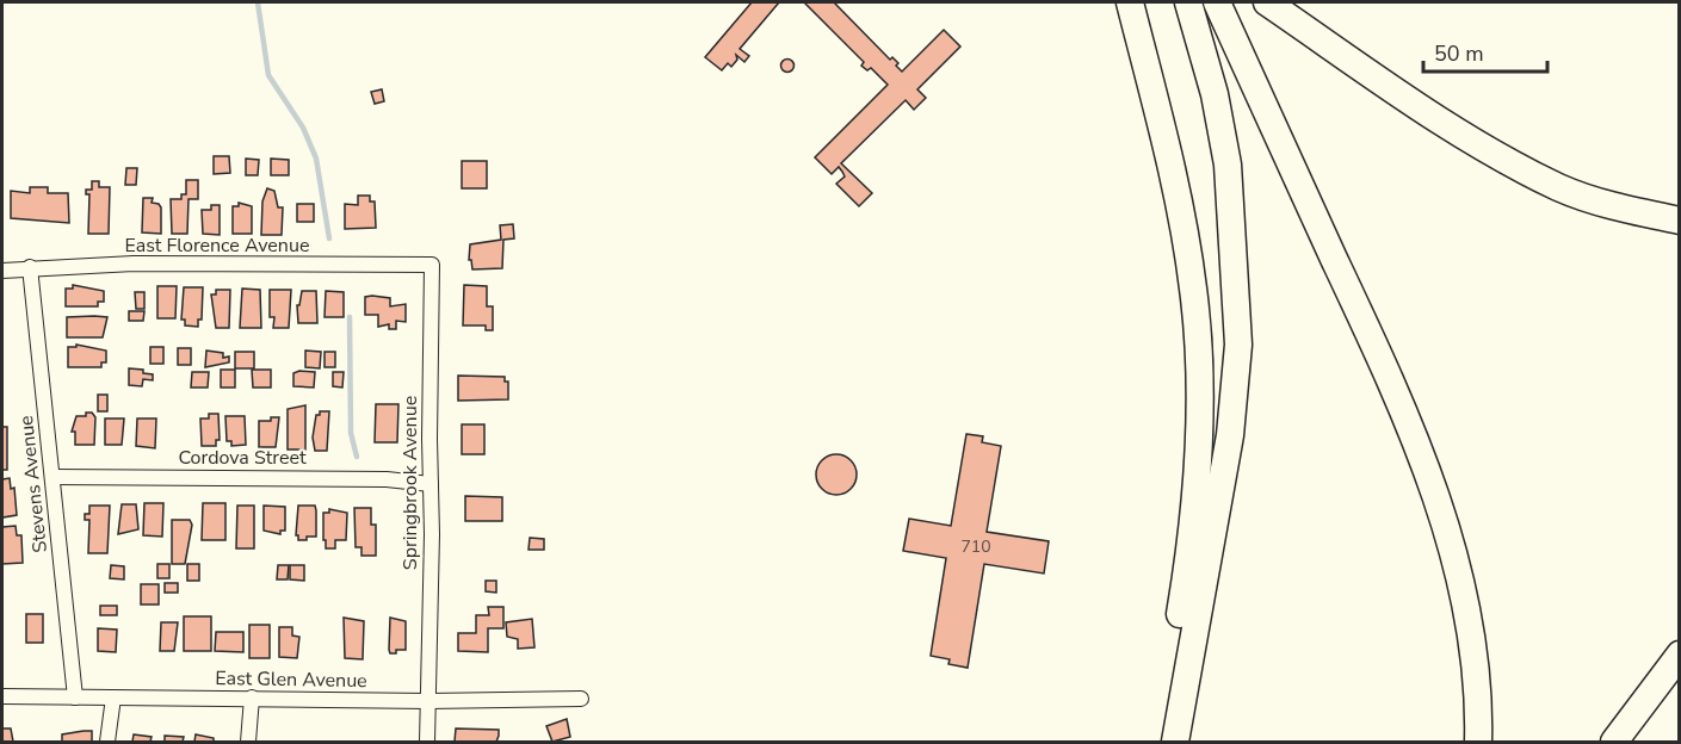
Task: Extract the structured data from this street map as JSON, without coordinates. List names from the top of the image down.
{
  "streets": {
    "street": [
      "East Florence Avenue",
      "Cordova Street",
      "Springbrook Avenue",
      "Stevens Avenue",
      "East Glen Avenue"
    ]
  },
  "crossings": [
    ["East Florence Avenue", "Springbrook Avenue"],
    ["East Florence Avenue", "Stevens Avenue"],
    ["Cordova Street", "Springbrook Avenue"],
    ["Cordova Street", "Stevens Avenue"],
    ["Springbrook Avenue", "East Glen Avenue"],
    ["Stevens Avenue", "East Glen Avenue"]
  ],
  "house_numbers": ["710"],
  "scale_bar": "50 m"
}
